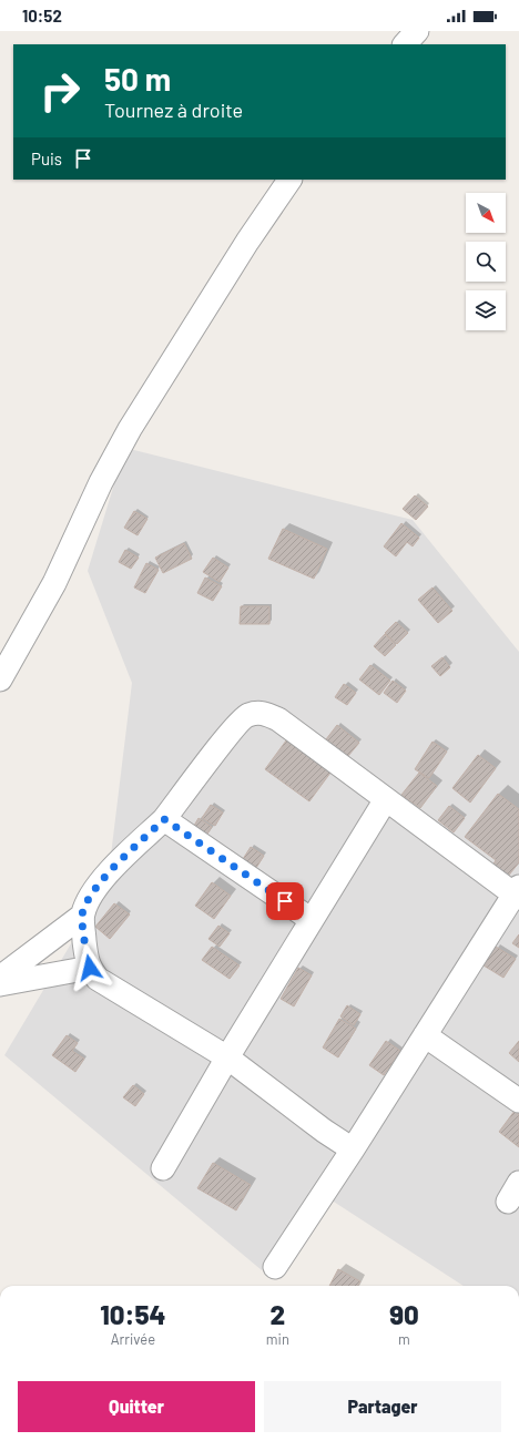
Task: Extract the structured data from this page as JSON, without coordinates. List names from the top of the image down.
{
  "north": "bottom right",
  "page": {
    "status": "10:52",
    "turn": ["50 m", "Tournez à droite"],
    "then": "Puis",
    "eta": [
      "10:54",
      "Arrivée",
      "2",
      "min",
      "90",
      "m"
    ],
    "buttons": ["Quitter", "Partager"]
  }
}
